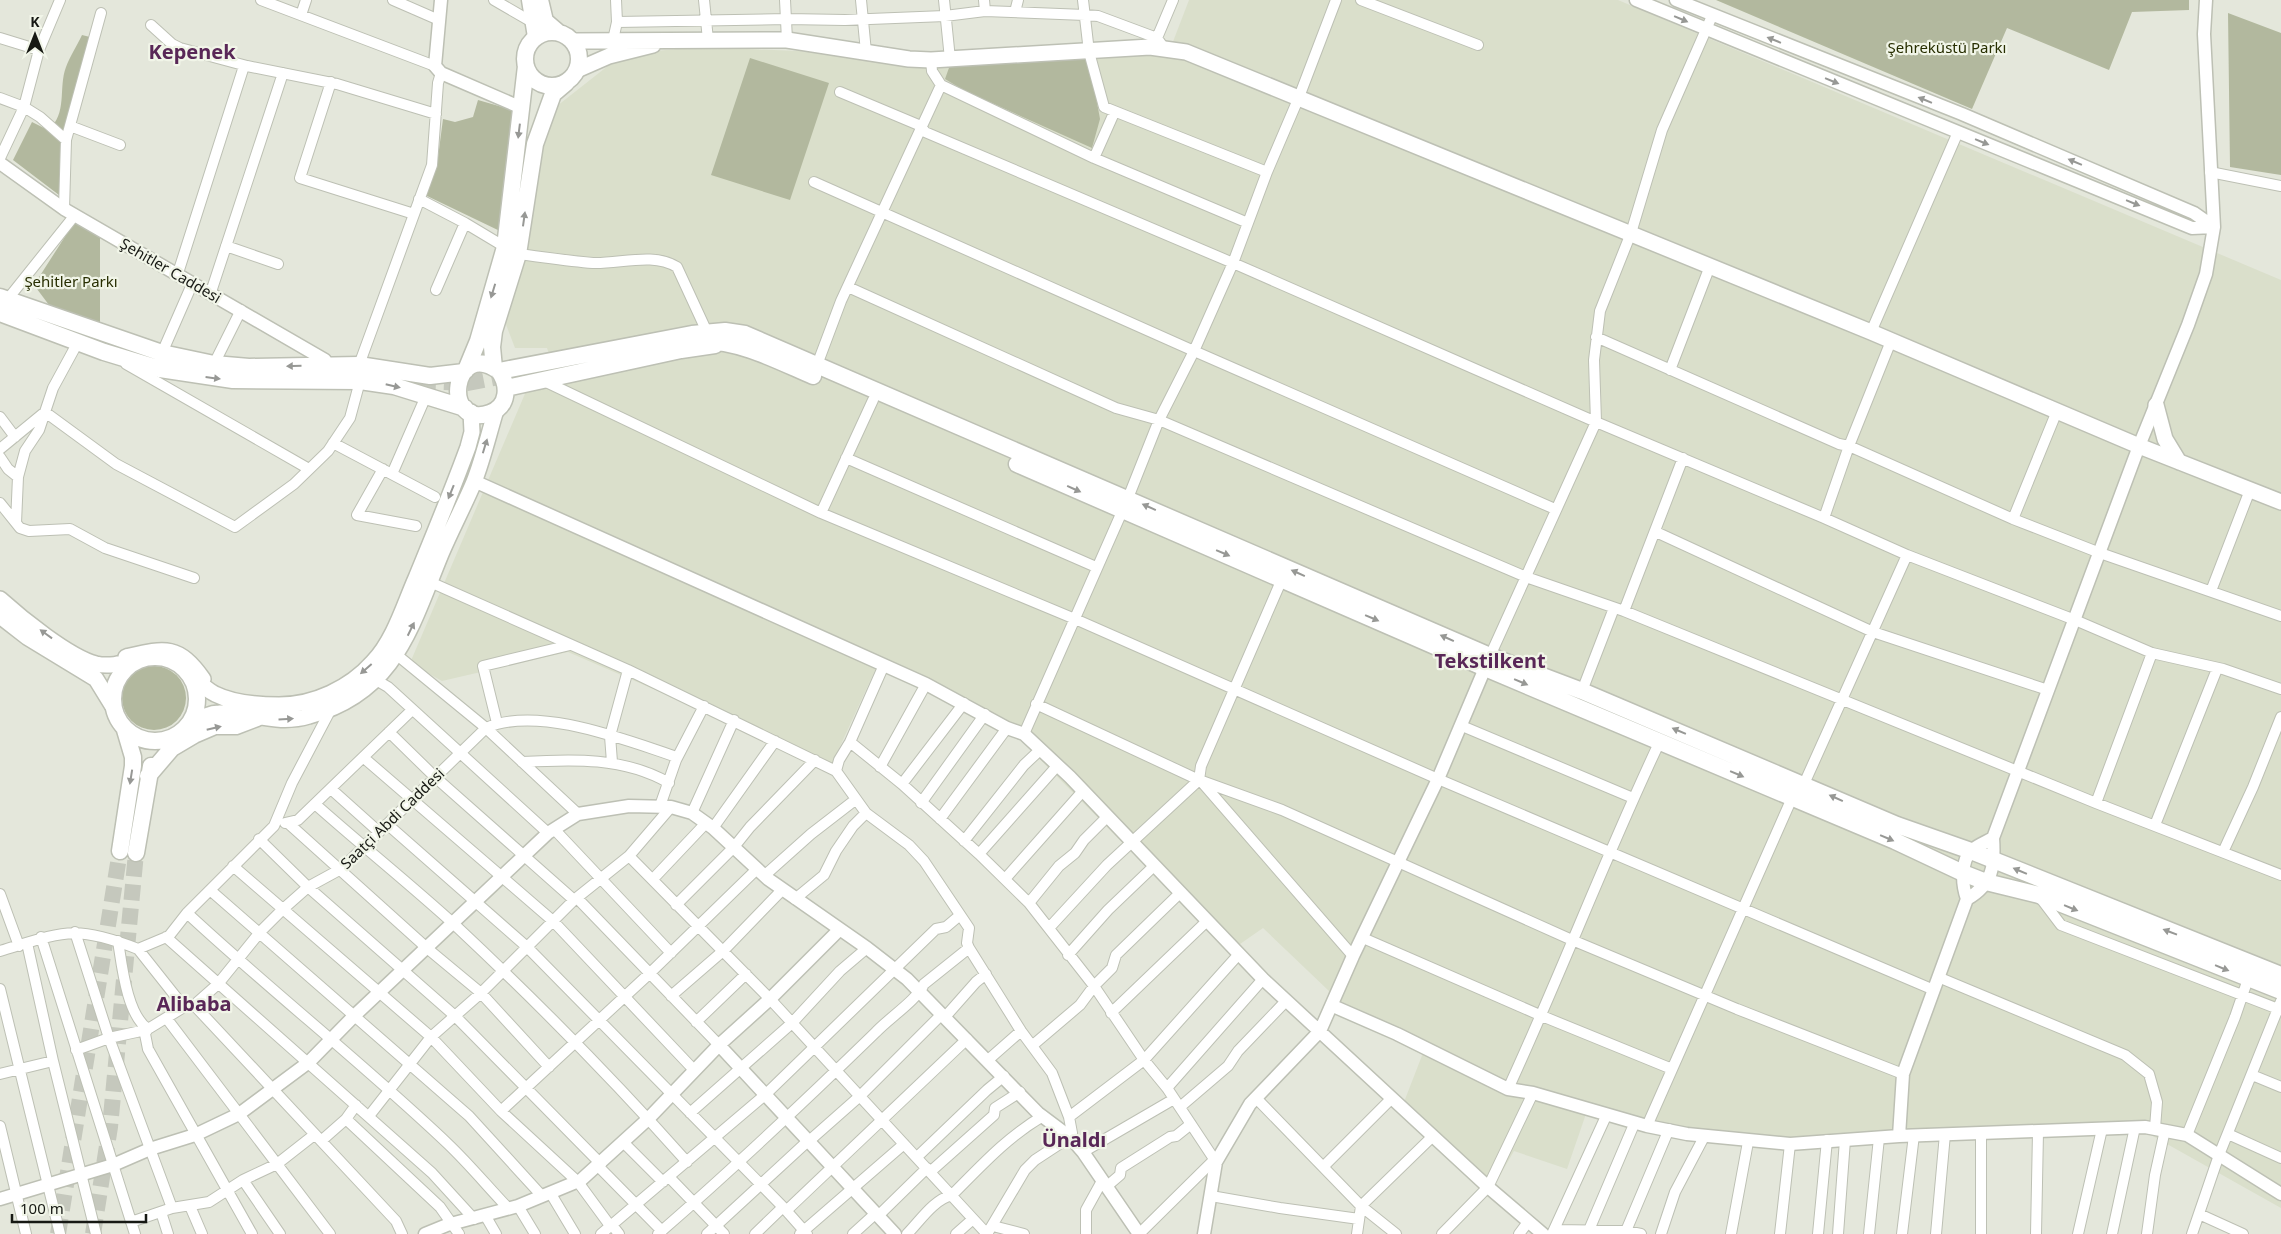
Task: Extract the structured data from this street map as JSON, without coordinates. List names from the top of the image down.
{
  "streets": {
    "street": ["Şehitler Caddesi", "Saatçi Abdi Caddesi"]
  },
  "districts": [
    "Kepenek",
    "Tekstilkent",
    "Alibaba",
    "Ünaldı"
  ],
  "parks": ["Şehreküstü Parkı", "Şehitler Parkı"],
  "scale_bar": "100 m",
  "north": "top"
}
